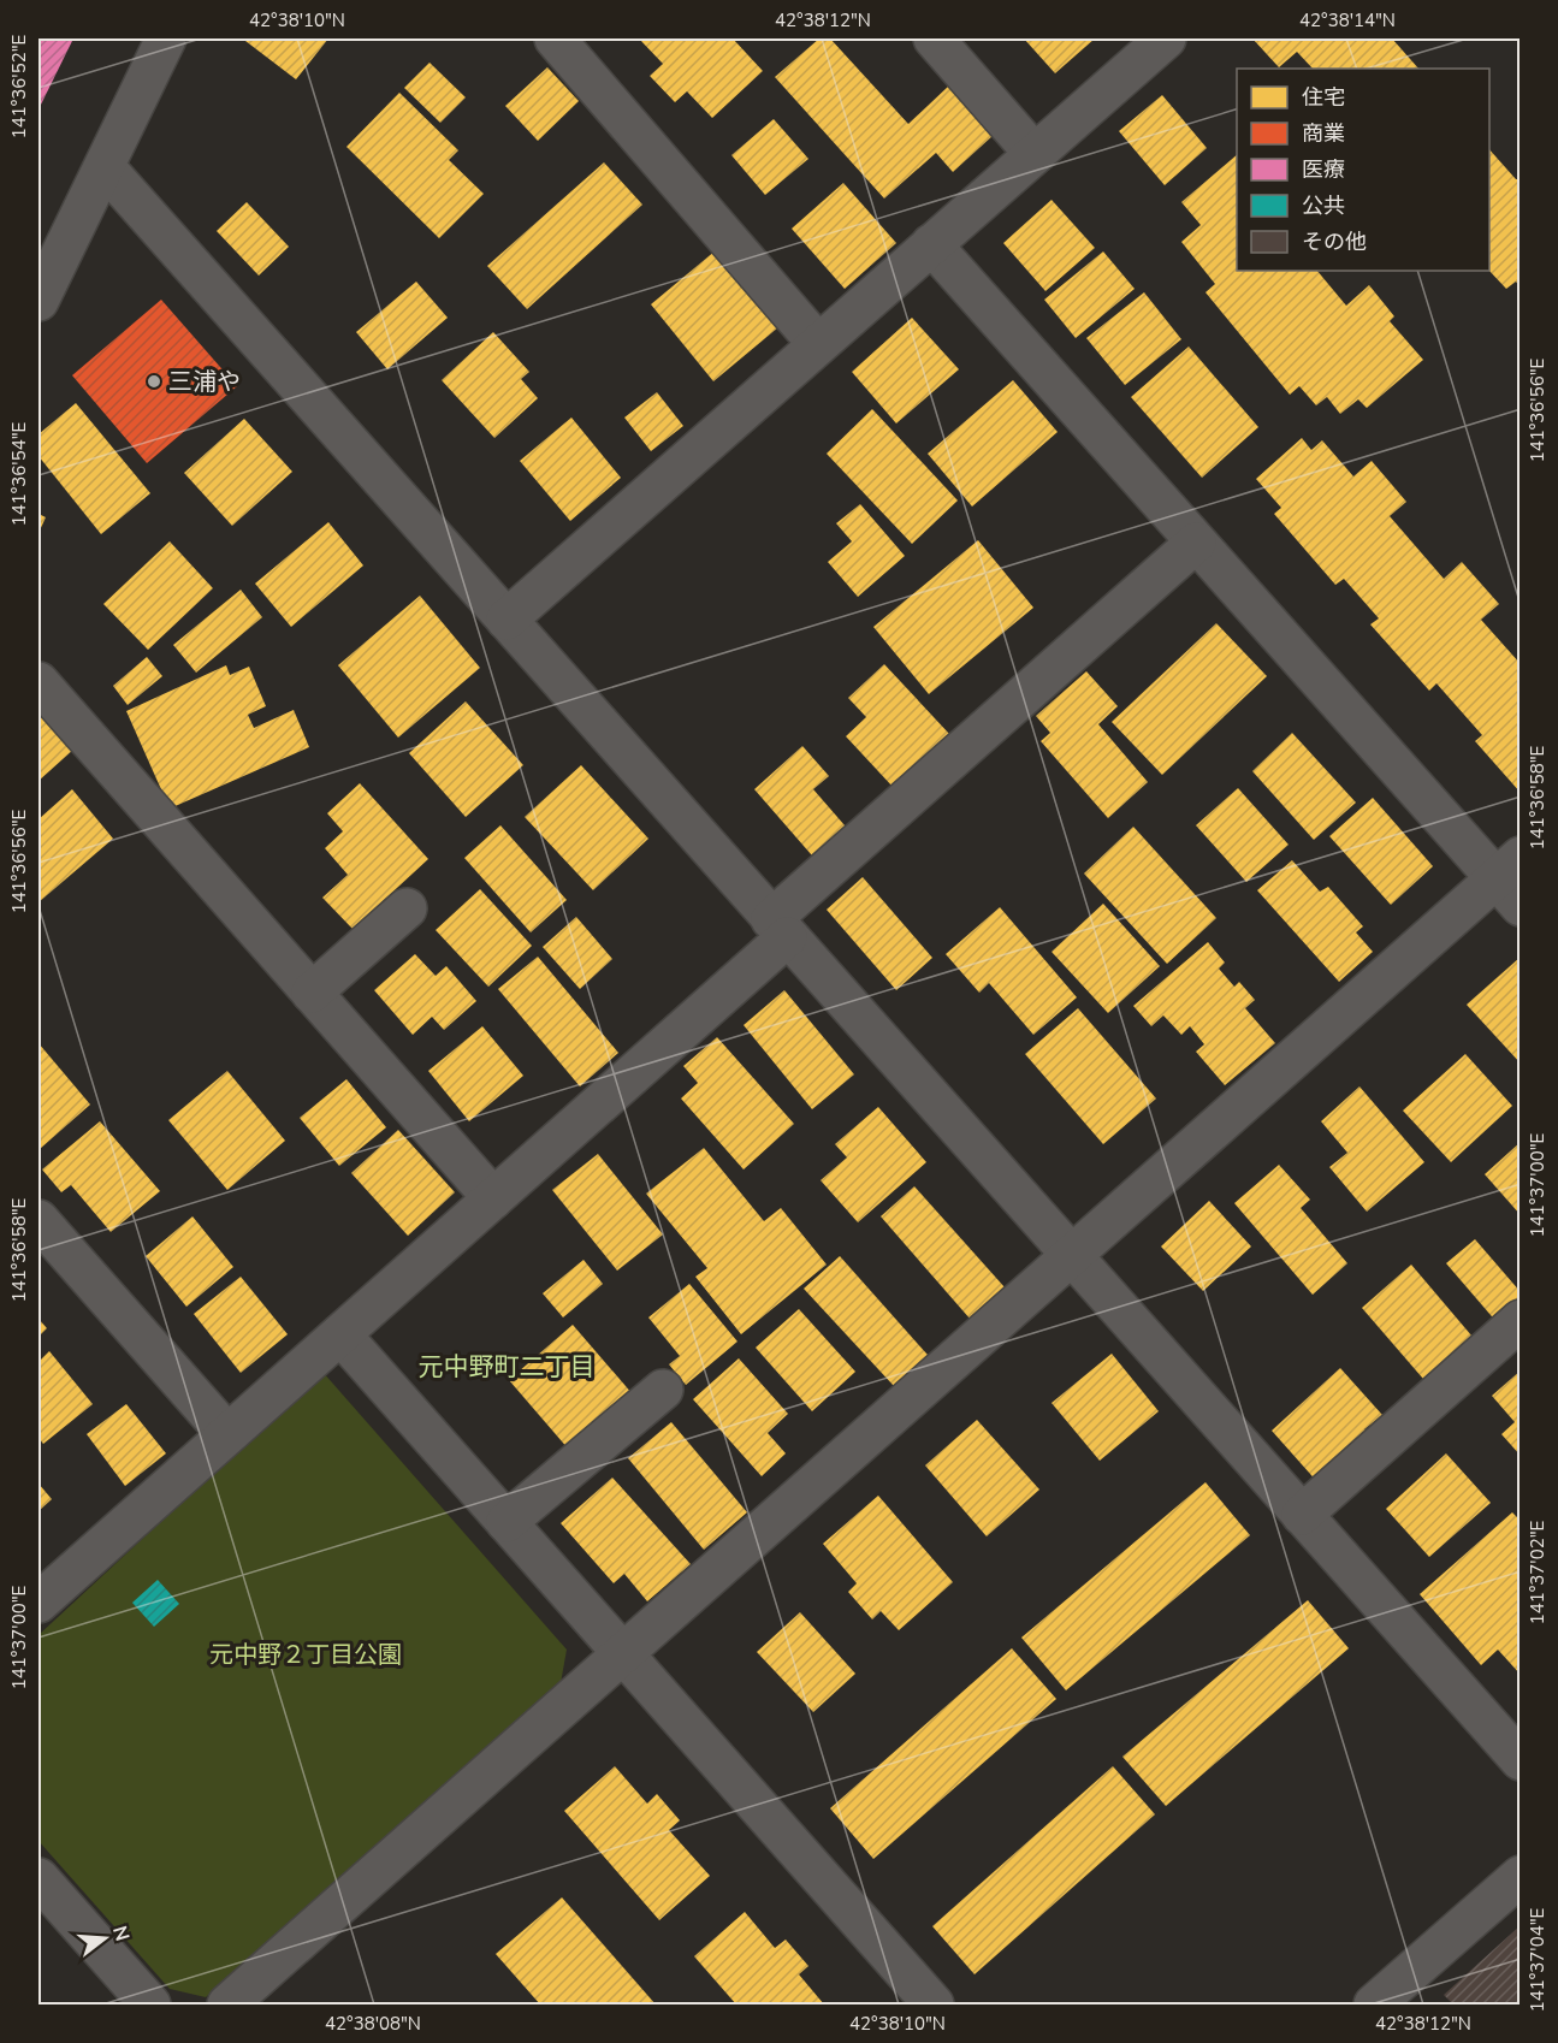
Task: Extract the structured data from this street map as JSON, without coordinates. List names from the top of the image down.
{
  "districts": ["元中野町二丁目"],
  "parks": ["元中野２丁目公園"],
  "places": ["三浦や"],
  "legend": [
    "住宅",
    "商業",
    "医療",
    "公共",
    "その他"
  ],
  "north": "right",
  "coordinates": [
    "42°38'10\"N",
    "42°38'12\"N",
    "42°38'14\"N",
    "141°36'52\"E",
    "141°36'56\"E",
    "141°36'54\"E",
    "141°36'58\"E",
    "141°37'00\"E",
    "141°37'02\"E",
    "141°37'04\"E",
    "42°38'08\"N"
  ]
}
